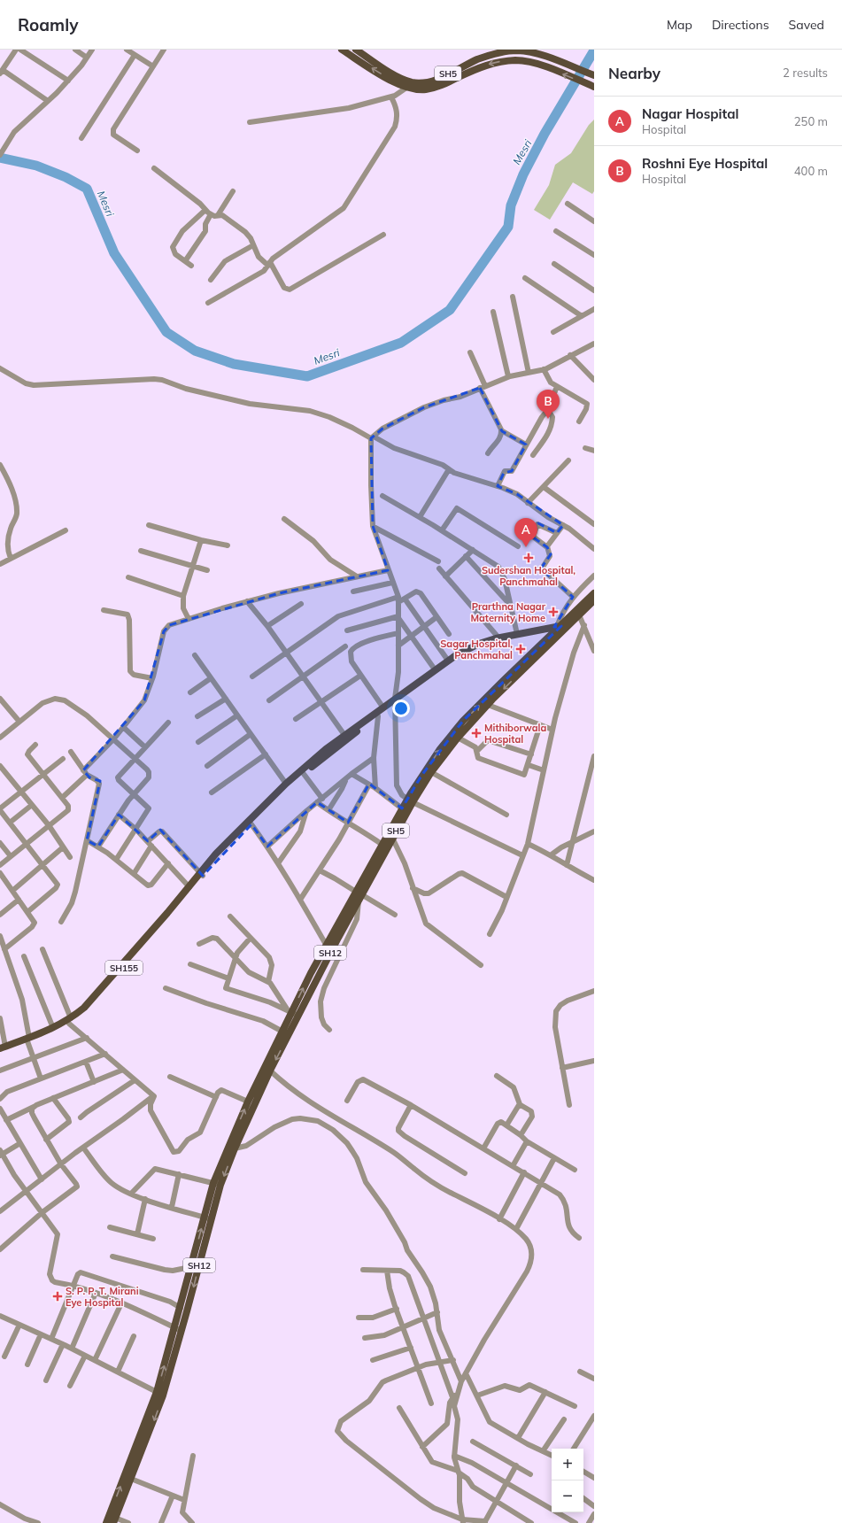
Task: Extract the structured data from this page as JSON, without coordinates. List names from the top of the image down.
{
  "streets": {
    "main road": ["SH5", "SH12", "SH155"]
  },
  "crossings": [
    ["SH5", "SH12"],
    ["SH5", "SH155"]
  ],
  "water": ["Mesri"],
  "places": {
    "health": [
      "Sudershan Hospital, Panchmahal",
      "Prarthna Nagar Maternity Home",
      "Sagar Hospital, Panchmahal",
      "Mithiborwala Hospital",
      "S. P. P. T. Mirani Eye Hospital"
    ]
  },
  "page": {
    "header": "Roamly",
    "nav": ["Map", "Directions", "Saved"],
    "heading": ["Nearby", "2 results"],
    "list": [
      {
        "mark": "A",
        "name": "Nagar Hospital",
        "note": "Hospital",
        "value": "250 m"
      },
      {
        "mark": "B",
        "name": "Roshni Eye Hospital",
        "note": "Hospital",
        "value": "400 m"
      }
    ],
    "pins": ["B", "A"],
    "map_buttons": ["+", "−"]
  }
}
